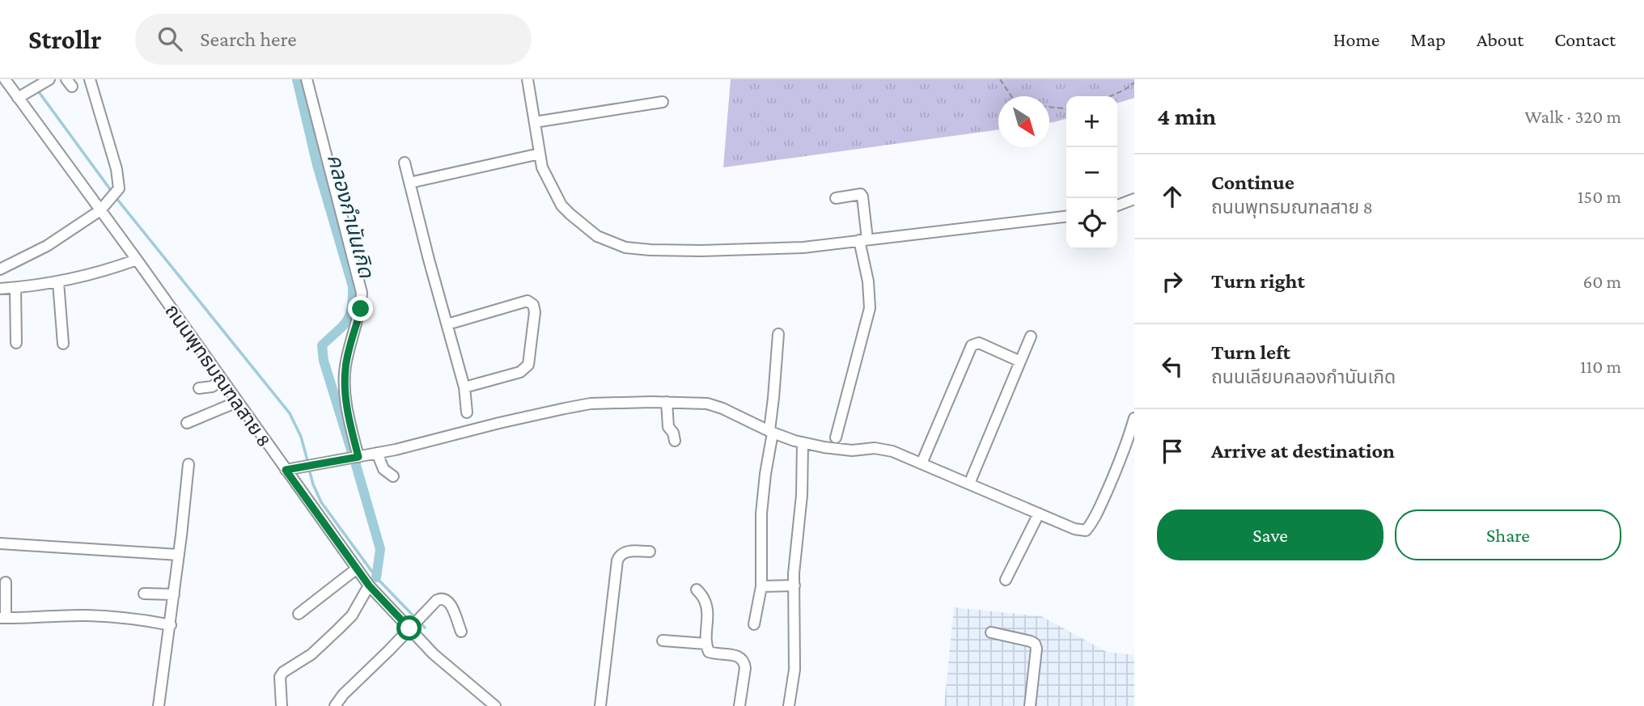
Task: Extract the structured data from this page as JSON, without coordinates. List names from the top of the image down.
{
  "streets": {
    "street": ["ถนนพุทธมณฑลสาย 8"]
  },
  "water": ["คลองกำนันเกิด"],
  "north": "bottom right",
  "page": {
    "header": "Strollr",
    "search": "Search here",
    "nav": [
      "Home",
      "Map",
      "About",
      "Contact"
    ],
    "heading": ["4 min", "Walk · 320 m"],
    "map_buttons": ["+", "−"],
    "list": [
      ["Continue", "ถนนพุทธมณฑลสาย 8", "150 m"],
      ["Turn right", "60 m"],
      ["Turn left", "ถนนเลียบคลองกำนันเกิด", "110 m"],
      "Arrive at destination"
    ],
    "buttons": ["Save", "Share"]
  }
}
